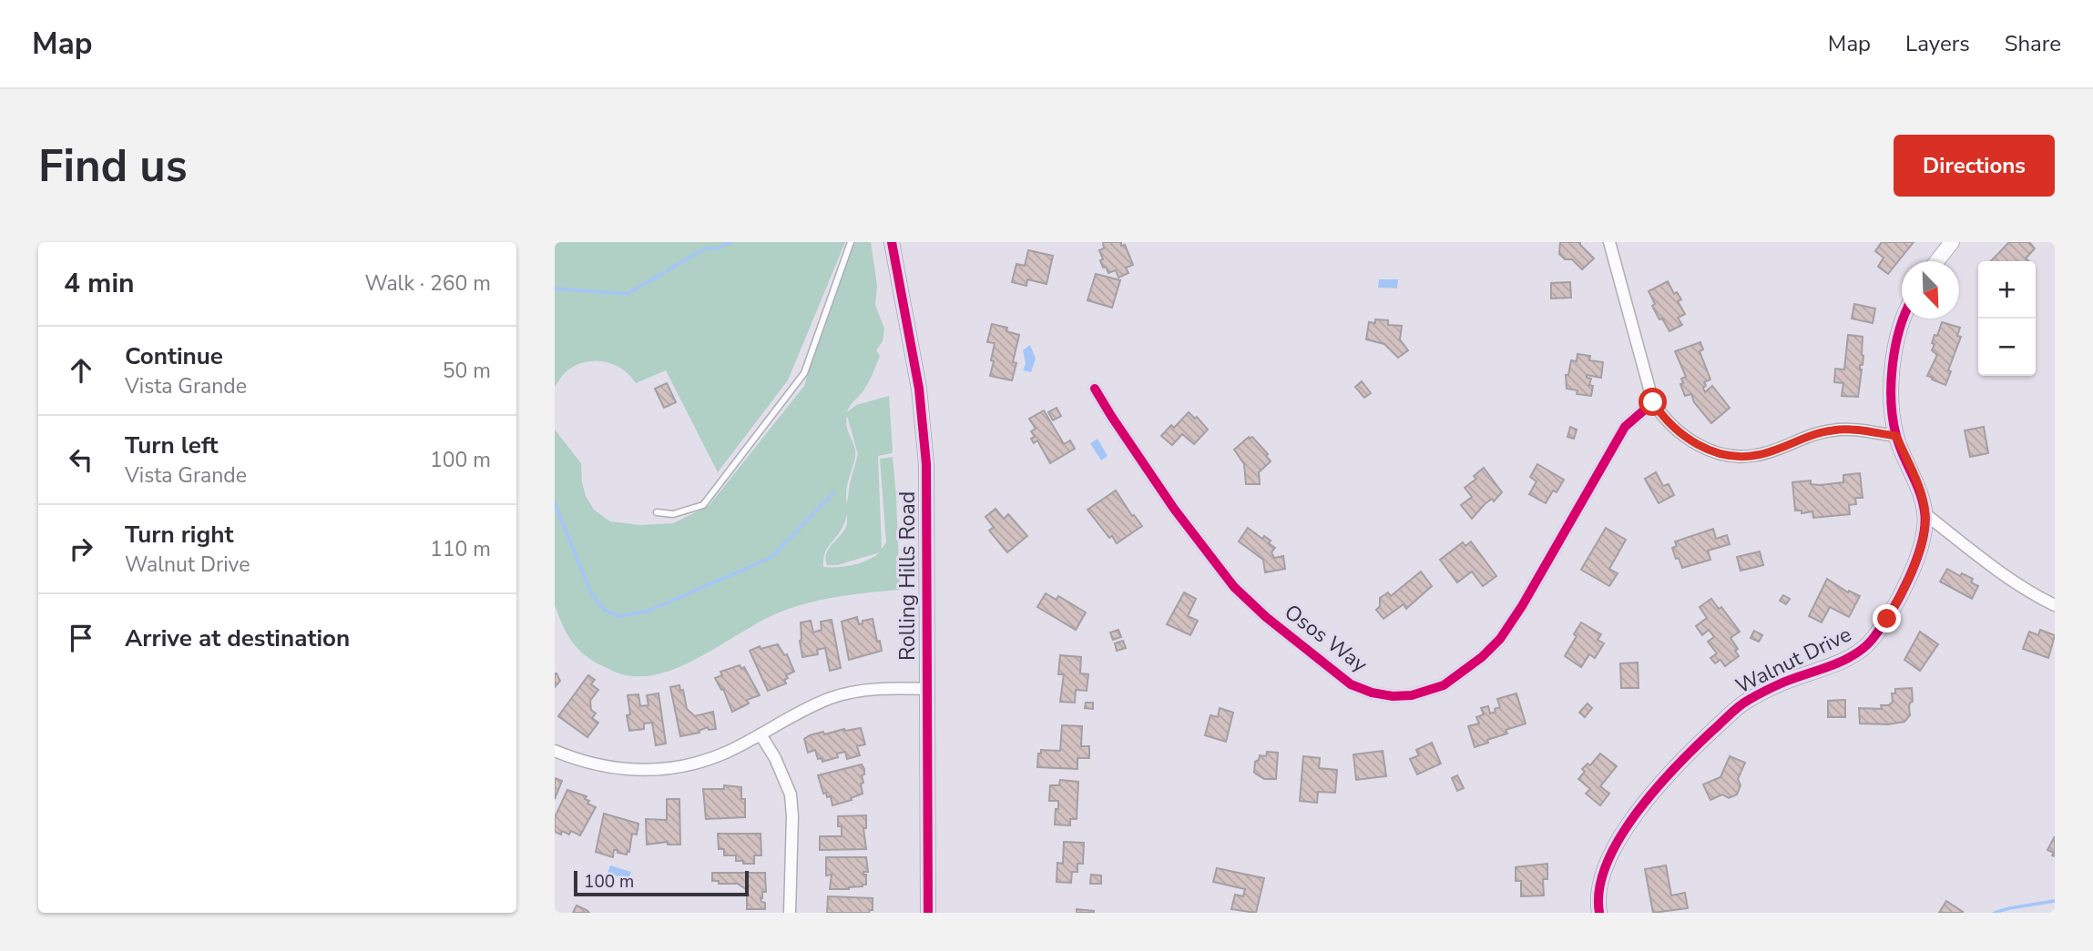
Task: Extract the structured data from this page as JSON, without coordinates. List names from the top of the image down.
{
  "streets": {
    "street": ["Rolling Hills Road", "Osos Way", "Walnut Drive"]
  },
  "scale_bar": "100 m",
  "north": "bottom right",
  "page": {
    "header": "Map",
    "nav": ["Map", "Layers", "Share"],
    "buttons": "Directions",
    "title": "Find us",
    "heading": ["4 min", "Walk · 260 m"],
    "map_buttons": ["+", "−"],
    "list": [
      ["Continue", "Vista Grande", "50 m"],
      ["Turn left", "Vista Grande", "100 m"],
      ["Turn right", "Walnut Drive", "110 m"],
      "Arrive at destination"
    ],
    "scale": "100 m"
  }
}
